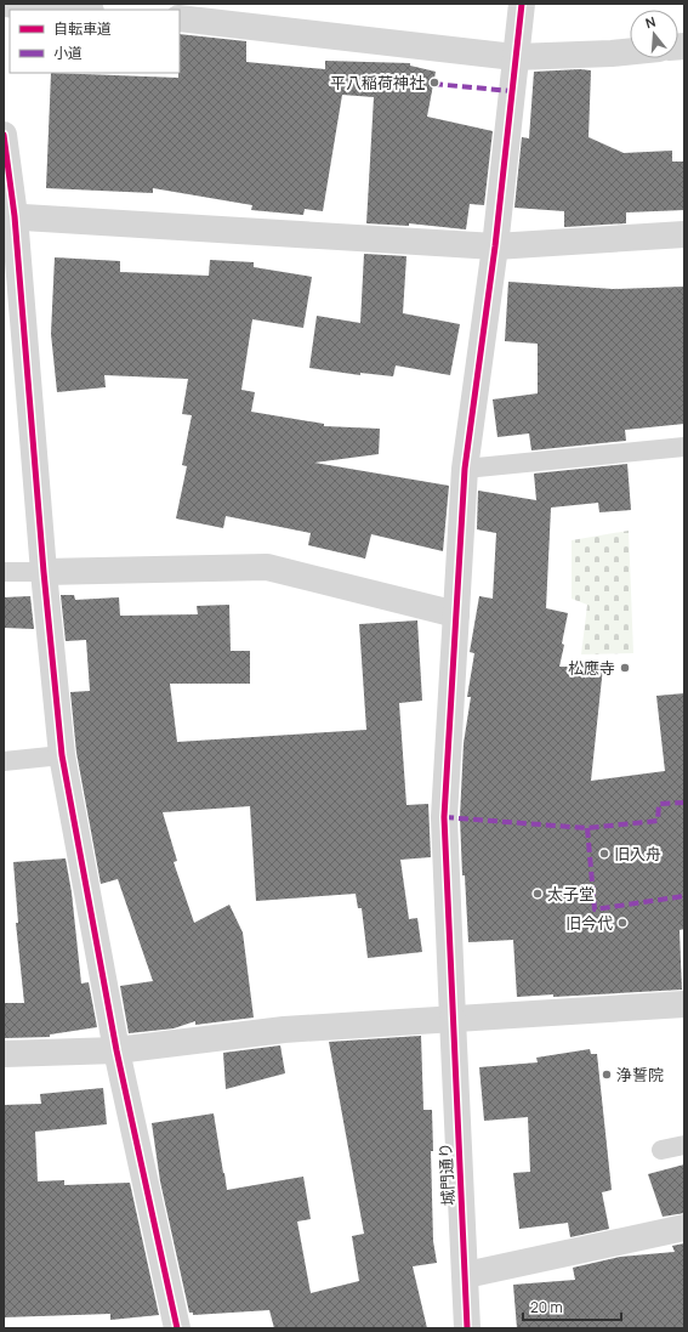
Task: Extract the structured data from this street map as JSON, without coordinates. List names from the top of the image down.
{
  "streets": {
    "street": ["城門通り"]
  },
  "places": [
    "平八稲荷神社",
    "松應寺",
    "旧入舟",
    "太子堂",
    "旧今代",
    "浄誓院"
  ],
  "legend": ["自転車道", "小道"],
  "scale_bar": "20 m",
  "north": "top"
}
